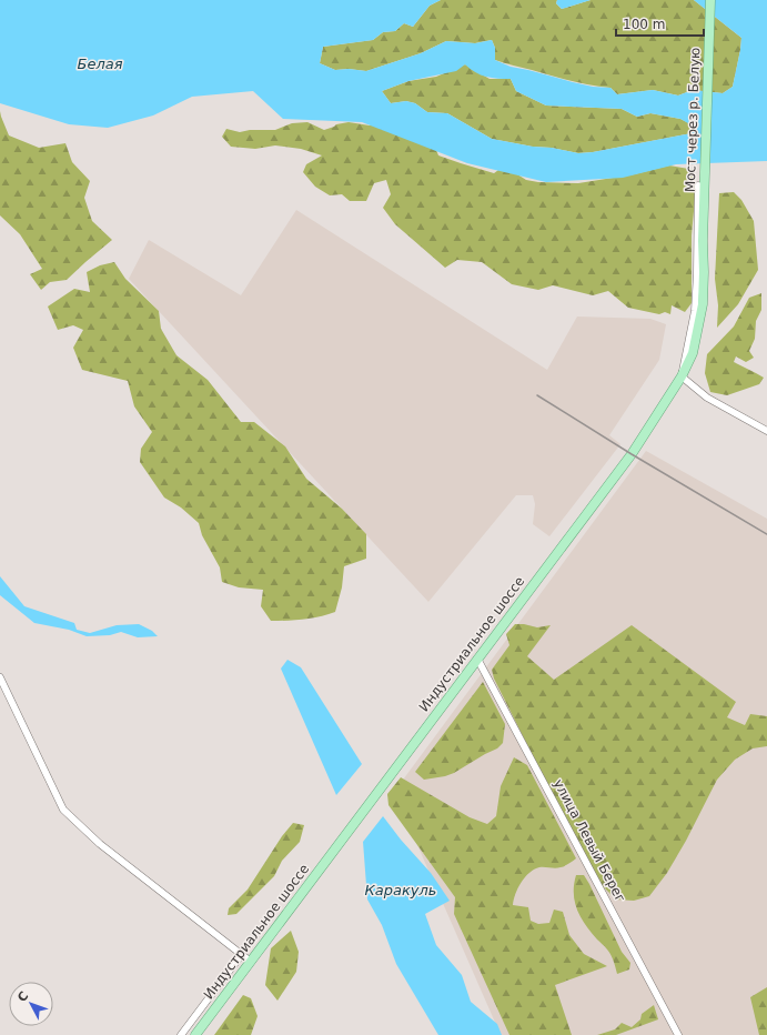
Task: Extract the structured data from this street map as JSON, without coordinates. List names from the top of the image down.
{
  "streets": {
    "main road": ["Мост через р. Белую", "Индустриальное шоссе"],
    "street": ["улица Левый Берег"]
  },
  "crossings": [
    ["Мост через р. Белую", "Индустриальное шоссе"],
    ["Индустриальное шоссе", "улица Левый Берег"]
  ],
  "water": ["Белая", "Каракуль"],
  "scale_bar": "100 m",
  "north": "top left"
}
